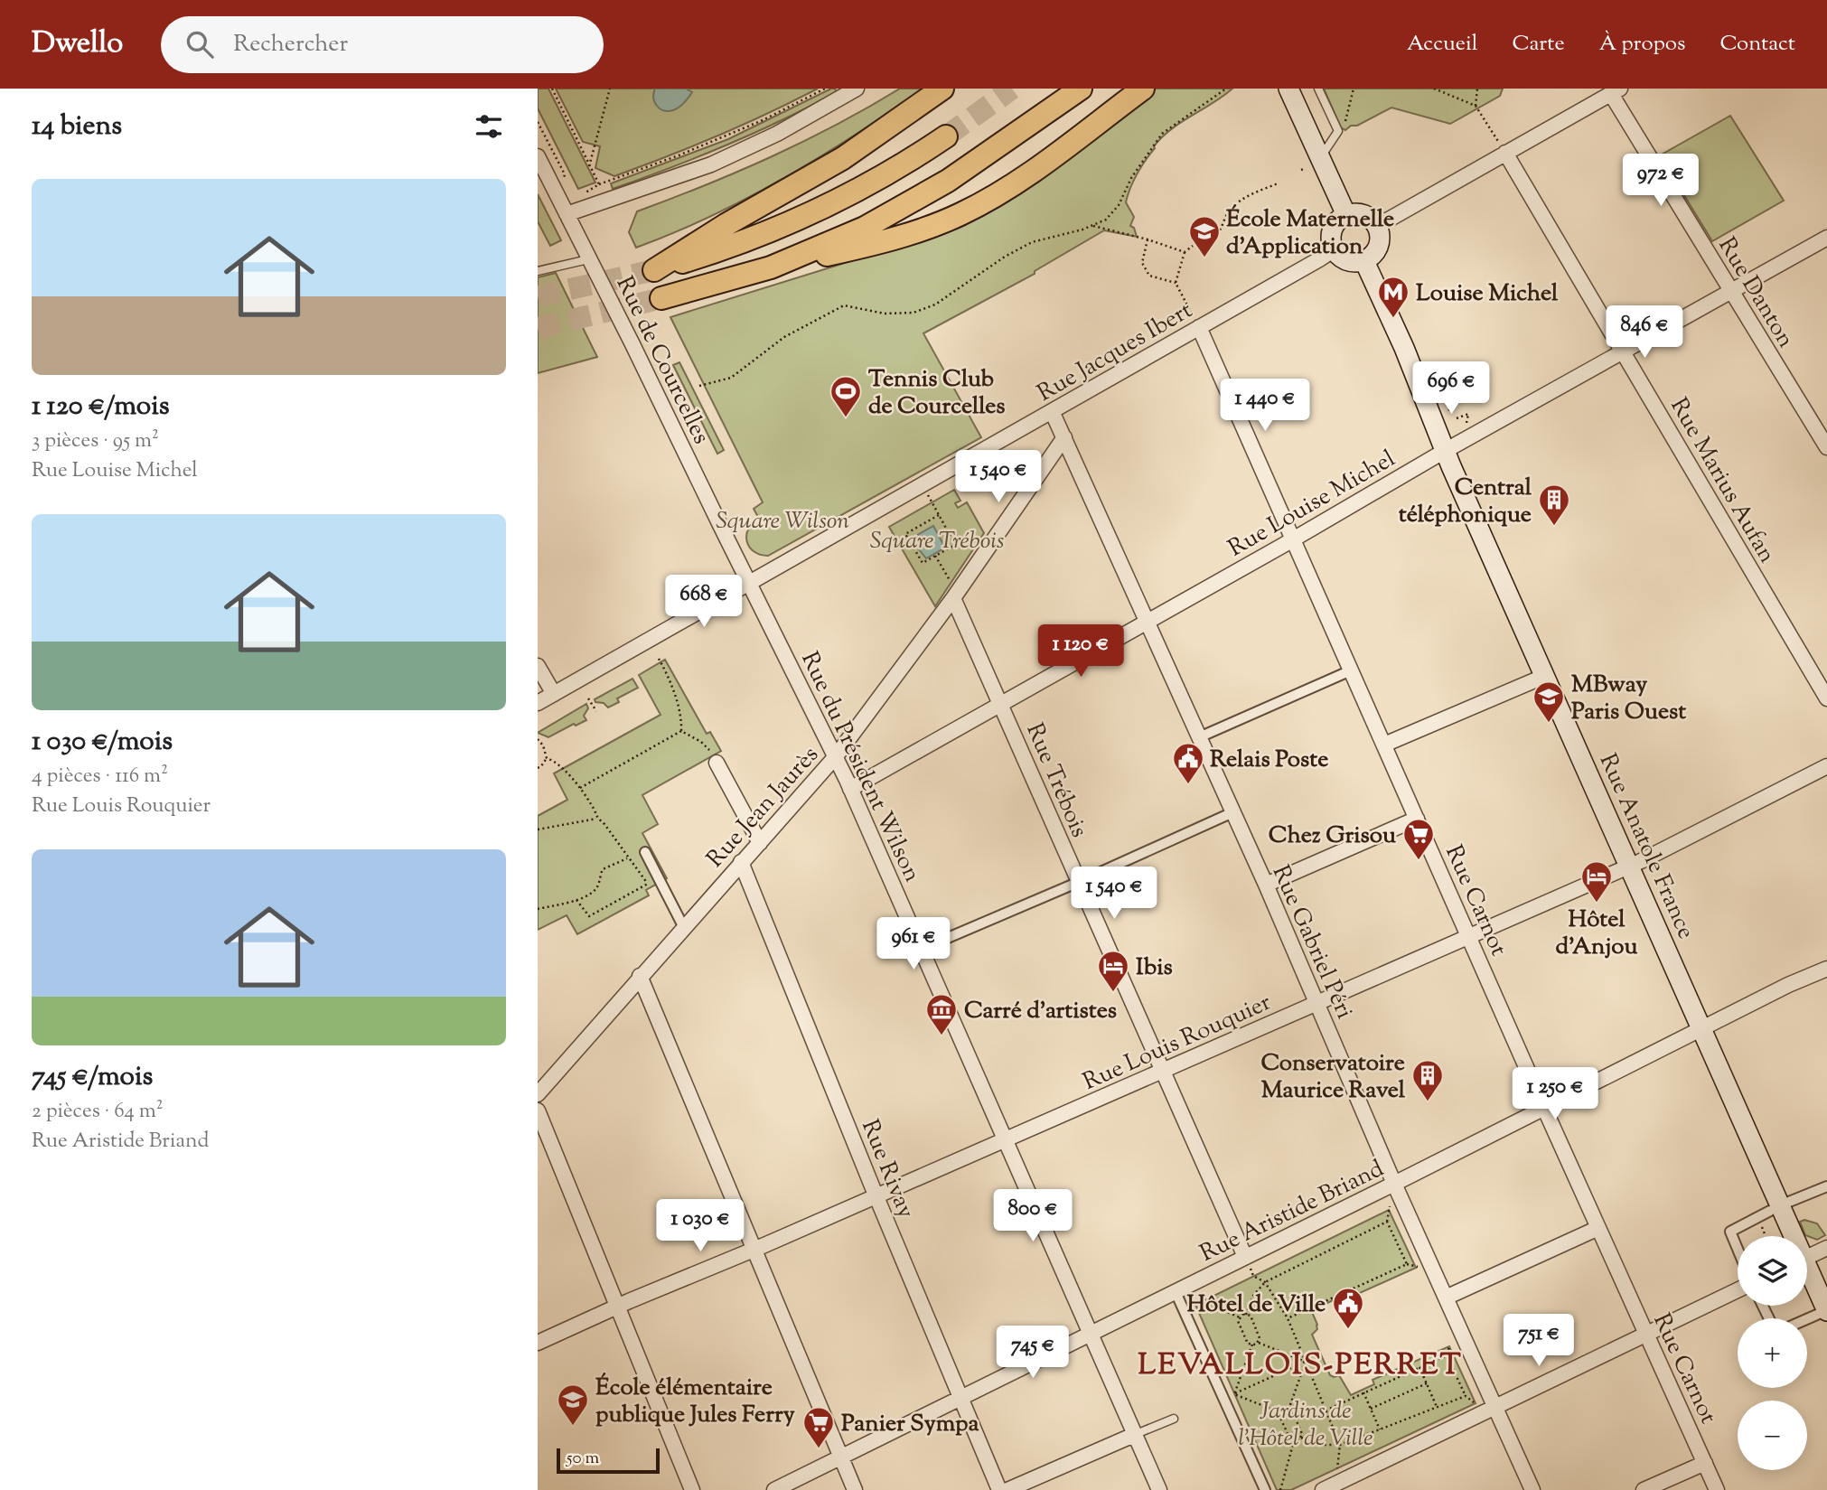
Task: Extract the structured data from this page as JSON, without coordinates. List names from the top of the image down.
{
  "streets": {
    "main road": ["Rue Anatole France"],
    "street": [
      "Rue Danton",
      "Rue Jacques Ibert",
      "Rue de Courcelles",
      "Rue Marius Aufan",
      "Rue Louise Michel",
      "Rue du Président Wilson",
      "Rue Trébois",
      "Rue Jean Jaurès",
      "Rue Carnot",
      "Rue Gabriel Péri",
      "Rue Louis Rouquier",
      "Rue Rivay",
      "Rue Aristide Briand"
    ]
  },
  "crossings": [
    ["Rue Danton", "Rue Louise Michel"],
    ["Rue Jacques Ibert", "Rue de Courcelles"],
    ["Rue Jacques Ibert", "Rue du Président Wilson"],
    ["Rue Jacques Ibert", "Rue Anatole France"],
    ["Rue Jacques Ibert", "Rue Carnot"],
    ["Rue Jacques Ibert", "Rue Gabriel Péri"],
    ["Rue de Courcelles", "Rue du Président Wilson"],
    ["Rue Marius Aufan", "Rue Louise Michel"],
    ["Rue Louise Michel", "Rue du Président Wilson"],
    ["Rue Louise Michel", "Rue Trébois"],
    ["Rue Louise Michel", "Rue Anatole France"],
    ["Rue Louise Michel", "Rue Carnot"],
    ["Rue Louise Michel", "Rue Gabriel Péri"],
    ["Rue du Président Wilson", "Rue Jean Jaurès"],
    ["Rue du Président Wilson", "Rue Louis Rouquier"],
    ["Rue du Président Wilson", "Rue Aristide Briand"],
    ["Rue Trébois", "Rue Jean Jaurès"],
    ["Rue Trébois", "Rue Louis Rouquier"],
    ["Rue Trébois", "Rue Aristide Briand"],
    ["Rue Jean Jaurès", "Rue Gabriel Péri"],
    ["Rue Jean Jaurès", "Rue Rivay"],
    ["Rue Anatole France", "Rue Louis Rouquier"],
    ["Rue Anatole France", "Rue Aristide Briand"],
    ["Rue Carnot", "Rue Louis Rouquier"],
    ["Rue Carnot", "Rue Aristide Briand"],
    ["Rue Gabriel Péri", "Rue Louis Rouquier"],
    ["Rue Gabriel Péri", "Rue Aristide Briand"],
    ["Rue Louis Rouquier", "Rue Rivay"],
    ["Rue Rivay", "Rue Aristide Briand"]
  ],
  "districts": ["LEVALLOIS-PERRET"],
  "parks": ["Square Wilson", "Square Trébois", "Jardins de l'Hôtel de Ville"],
  "places": {
    "school or university": ["École Maternelle d'Application", "MBway Paris Ouest", "École élémentaire publique Jules Ferry"],
    "metro station": ["Louise Michel"],
    "sports": ["Tennis Club de Courcelles"],
    "building": ["Central téléphonique", "Conservatoire Maurice Ravel"],
    "public building": ["Relais Poste", "Hôtel de Ville"],
    "supermarket": ["Chez Grisou", "Panier Sympa"],
    "hotel": ["Hôtel d'Anjou", "Ibis"],
    "museum": ["Carré d'artistes"]
  },
  "scale_bar": "50 m",
  "page": {
    "header": "Dwello",
    "search": "Rechercher",
    "nav": [
      "Accueil",
      "Carte",
      "À propos",
      "Contact"
    ],
    "heading": "14 biens",
    "price": [
      "972 €",
      "846 €",
      "696 €",
      "1 440 €",
      "1 540 €",
      "668 €",
      "1 120 €",
      "1 540 €",
      "961 €",
      "1 250 €",
      "800 €",
      "1 030 €",
      "751 €",
      "745 €"
    ],
    "list": [
      {
        "name": "1 120 €/mois",
        "note": "3 pièces · 95 m² · Rue Louise Michel"
      },
      {
        "name": "1 030 €/mois",
        "note": "4 pièces · 116 m² · Rue Louis Rouquier"
      },
      {
        "name": "745 €/mois",
        "note": "2 pièces · 64 m² · Rue Aristide Briand"
      }
    ],
    "map_buttons": ["+", "−"],
    "scale": "50 m"
  }
}
